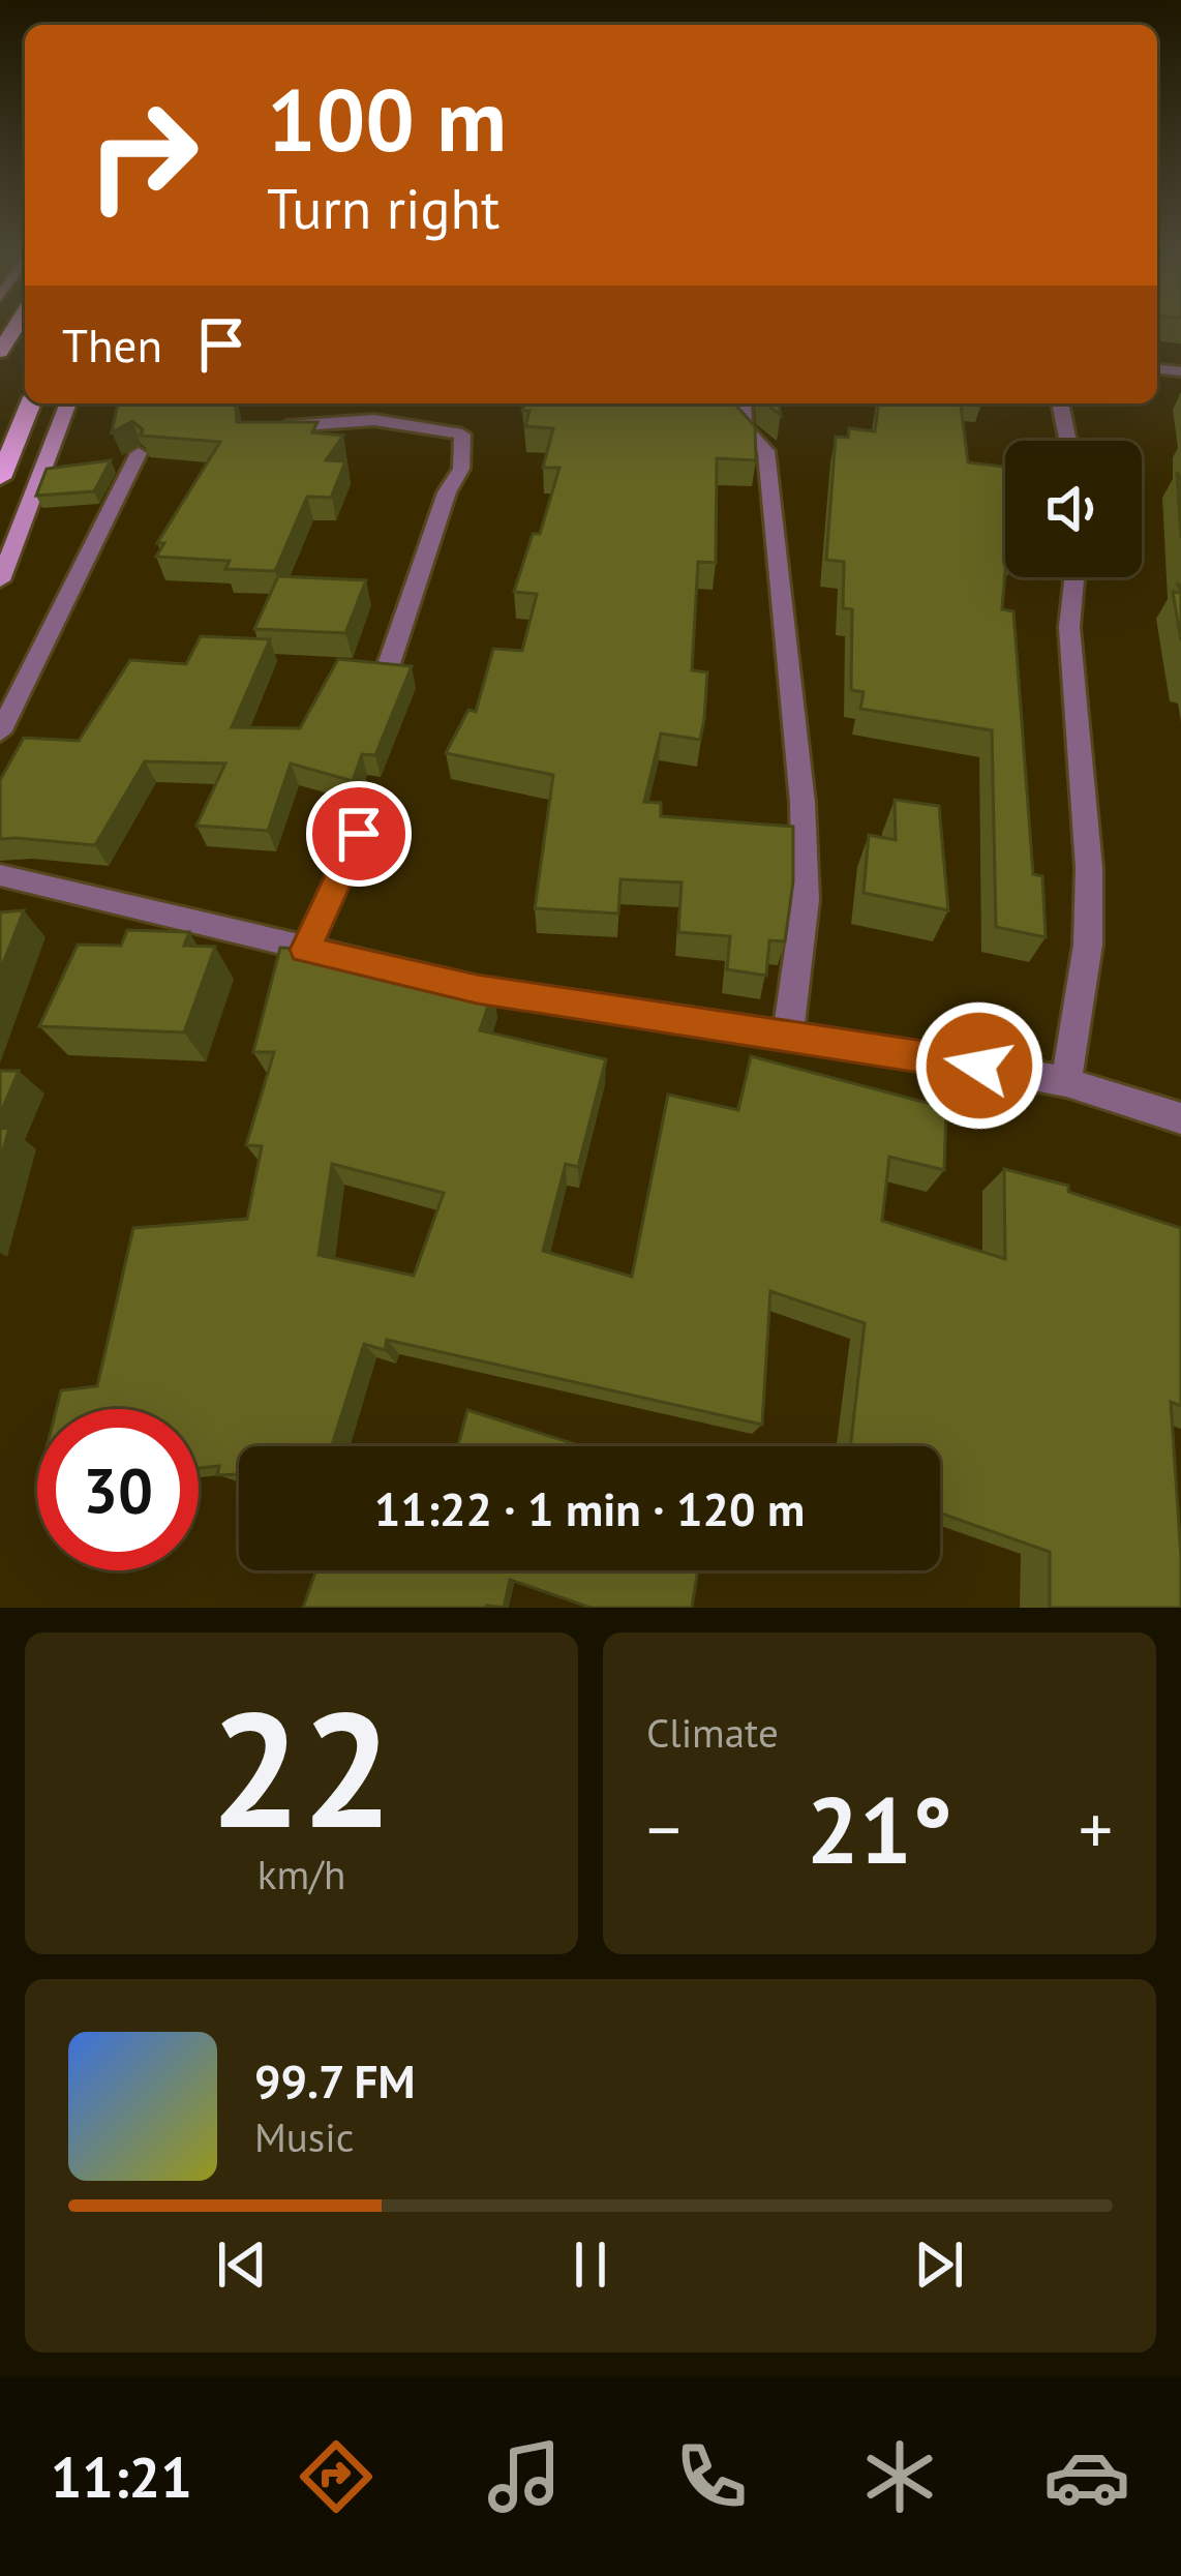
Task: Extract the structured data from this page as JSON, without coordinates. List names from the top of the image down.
{
  "page": {
    "turn": ["100 m", "Turn right"],
    "then": "Then",
    "limit": "30",
    "trip": "11:22 · 1 min · 120 m",
    "tile": [
      ["22", "km/h"],
      "Climate"
    ],
    "heat": ["−", "21°", "+"],
    "song": ["99.7 FM", "Music"],
    "tabs": "11:21"
  }
}
